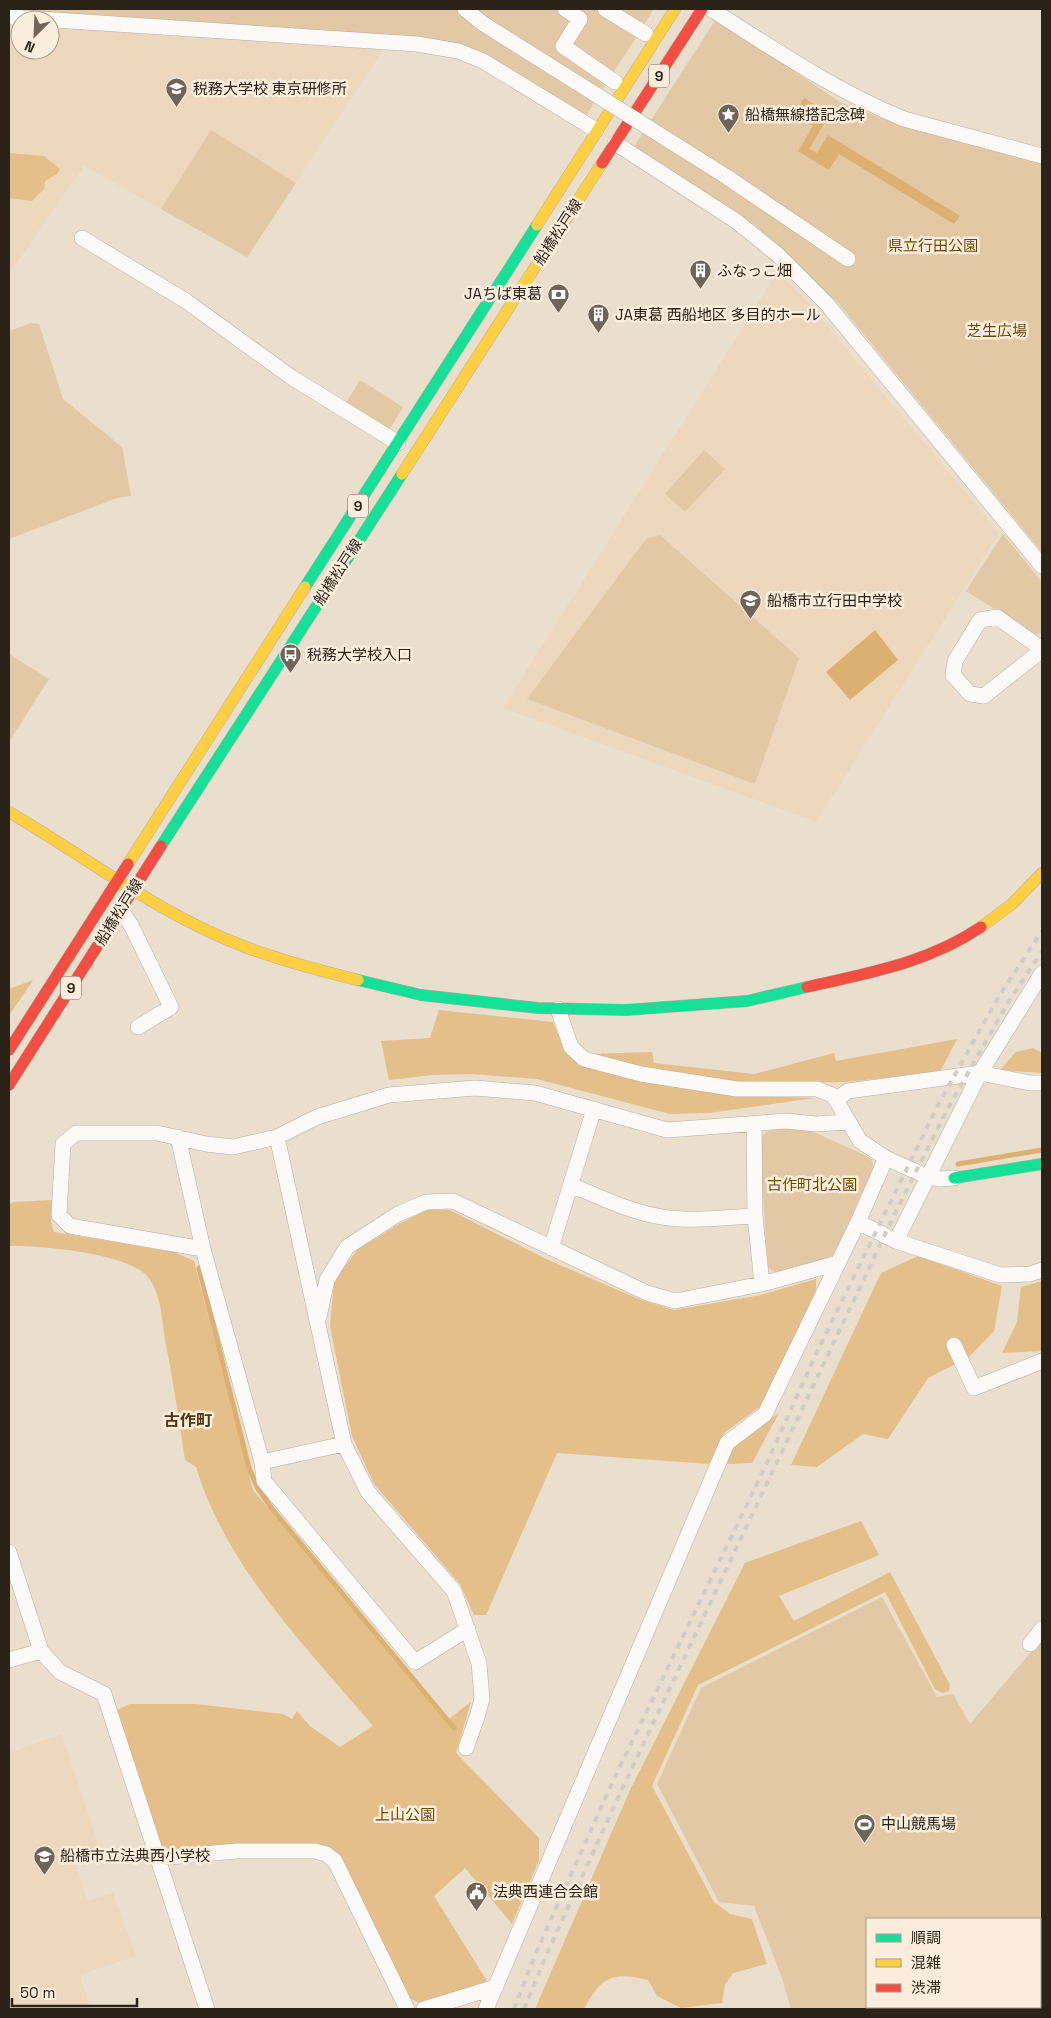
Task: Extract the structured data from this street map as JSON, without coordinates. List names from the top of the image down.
{
  "streets": {
    "main road": ["9", "船橋松戸線"]
  },
  "districts": ["古作町"],
  "parks": [
    "県立行田公園",
    "芝生広場",
    "古作町北公園",
    "上山公園"
  ],
  "places": {
    "school or university": ["税務大学校 東京研修所", "船橋市立行田中学校", "船橋市立法典西小学校"],
    "place": ["船橋無線搭記念碑"],
    "building": ["ふなっこ畑", "JA東葛 西船地区 多目的ホール"],
    "bank": ["JAちば東葛"],
    "bus stop": ["税務大学校入口"],
    "sports": ["中山競馬場"],
    "public building": ["法典西連合会館"]
  },
  "legend": ["順調", "混雑", "渋滞"],
  "scale_bar": "50 m",
  "north": "bottom left"
}
